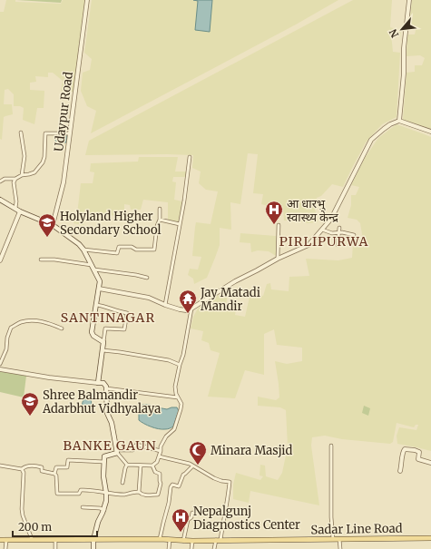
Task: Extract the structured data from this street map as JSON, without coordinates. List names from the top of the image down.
{
  "streets": {
    "main road": ["Sadar Line Road"],
    "street": ["Udaypur Road"]
  },
  "districts": ["PIRLIPURWA", "SANTINAGAR", "BANKE GAUN"],
  "places": {
    "hospital": ["आ धारभु स्वास्थ्य केन्द्र", "Nepalgunj Diagnostics Center"],
    "school or university": ["Holyland Higher Secondary School", "Shree Balmandir Adarbhut Vidhyalaya"],
    "temple": ["Jay Matadi Mandir"],
    "mosque": ["Minara Masjid"]
  },
  "scale_bar": "200 m",
  "north": "bottom left"
}
